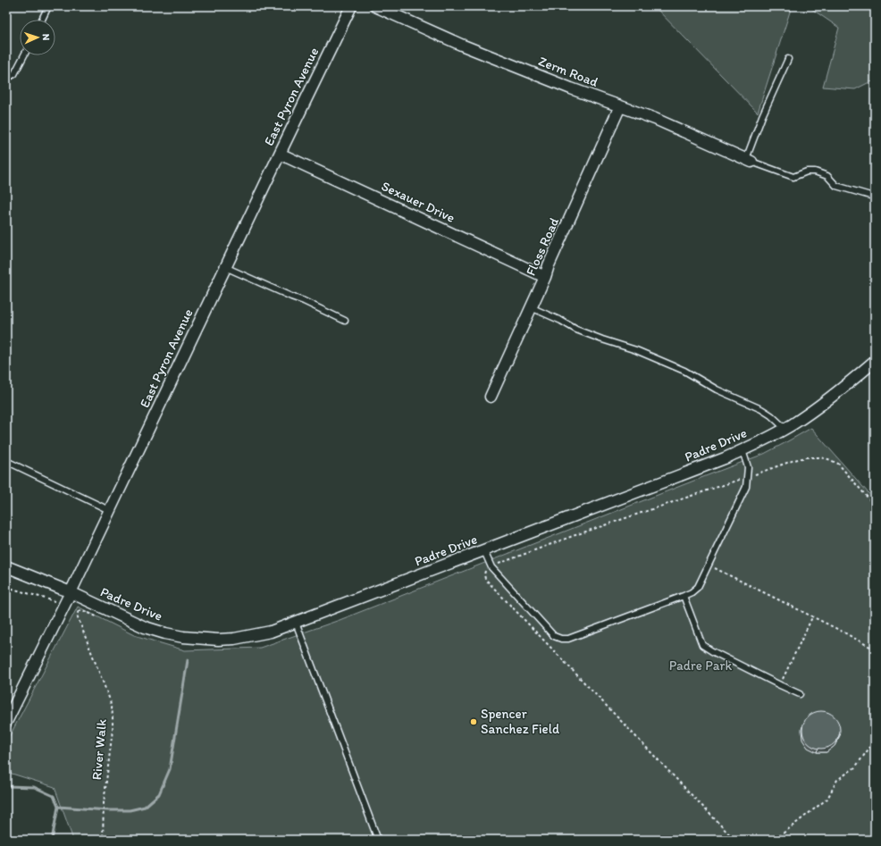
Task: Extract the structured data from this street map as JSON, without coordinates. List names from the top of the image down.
{
  "streets": {
    "street": [
      "Zerm Road",
      "East Pyron Avenue",
      "Sexauer Drive",
      "Floss Road",
      "Padre Drive"
    ],
    "path": ["River Walk"]
  },
  "crossings": [
    ["Zerm Road", "Floss Road"],
    ["East Pyron Avenue", "Sexauer Drive"],
    ["East Pyron Avenue", "Padre Drive"],
    ["Sexauer Drive", "Floss Road"]
  ],
  "parks": ["Padre Park"],
  "places": ["Spencer Sanchez Field"],
  "north": "right"
}
